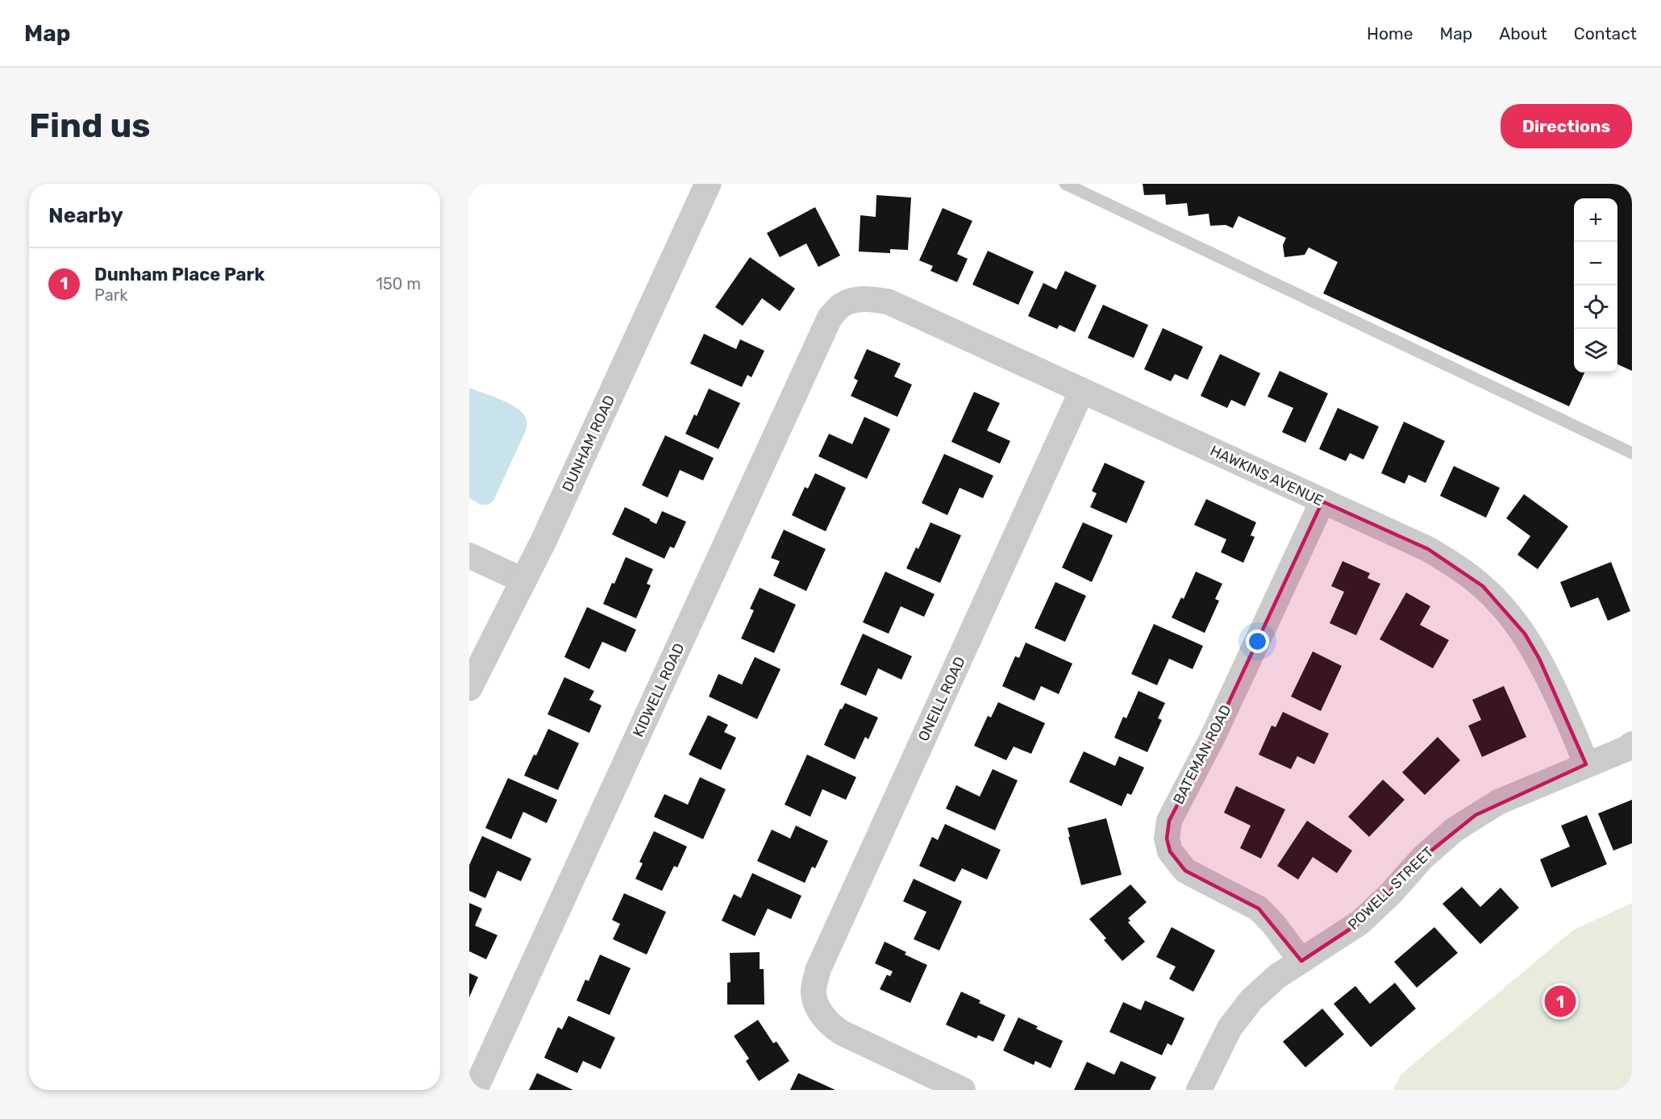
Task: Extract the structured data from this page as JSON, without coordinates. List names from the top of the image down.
{
  "streets": {
    "street": [
      "DUNHAM ROAD",
      "HAWKINS AVENUE",
      "KIDWELL ROAD",
      "ONEILL ROAD",
      "BATEMAN ROAD",
      "POWELL STREET"
    ]
  },
  "crossings": [
    ["HAWKINS AVENUE", "KIDWELL ROAD"],
    ["HAWKINS AVENUE", "ONEILL ROAD"],
    ["HAWKINS AVENUE", "BATEMAN ROAD"],
    ["HAWKINS AVENUE", "POWELL STREET"],
    ["BATEMAN ROAD", "POWELL STREET"]
  ],
  "page": {
    "header": "Map",
    "nav": [
      "Home",
      "Map",
      "About",
      "Contact"
    ],
    "buttons": "Directions",
    "title": "Find us",
    "heading": "Nearby",
    "map_buttons": ["+", "−"],
    "list": [
      {
        "mark": "1",
        "name": "Dunham Place Park",
        "note": "Park",
        "value": "150 m"
      }
    ],
    "pins": "1"
  }
}
